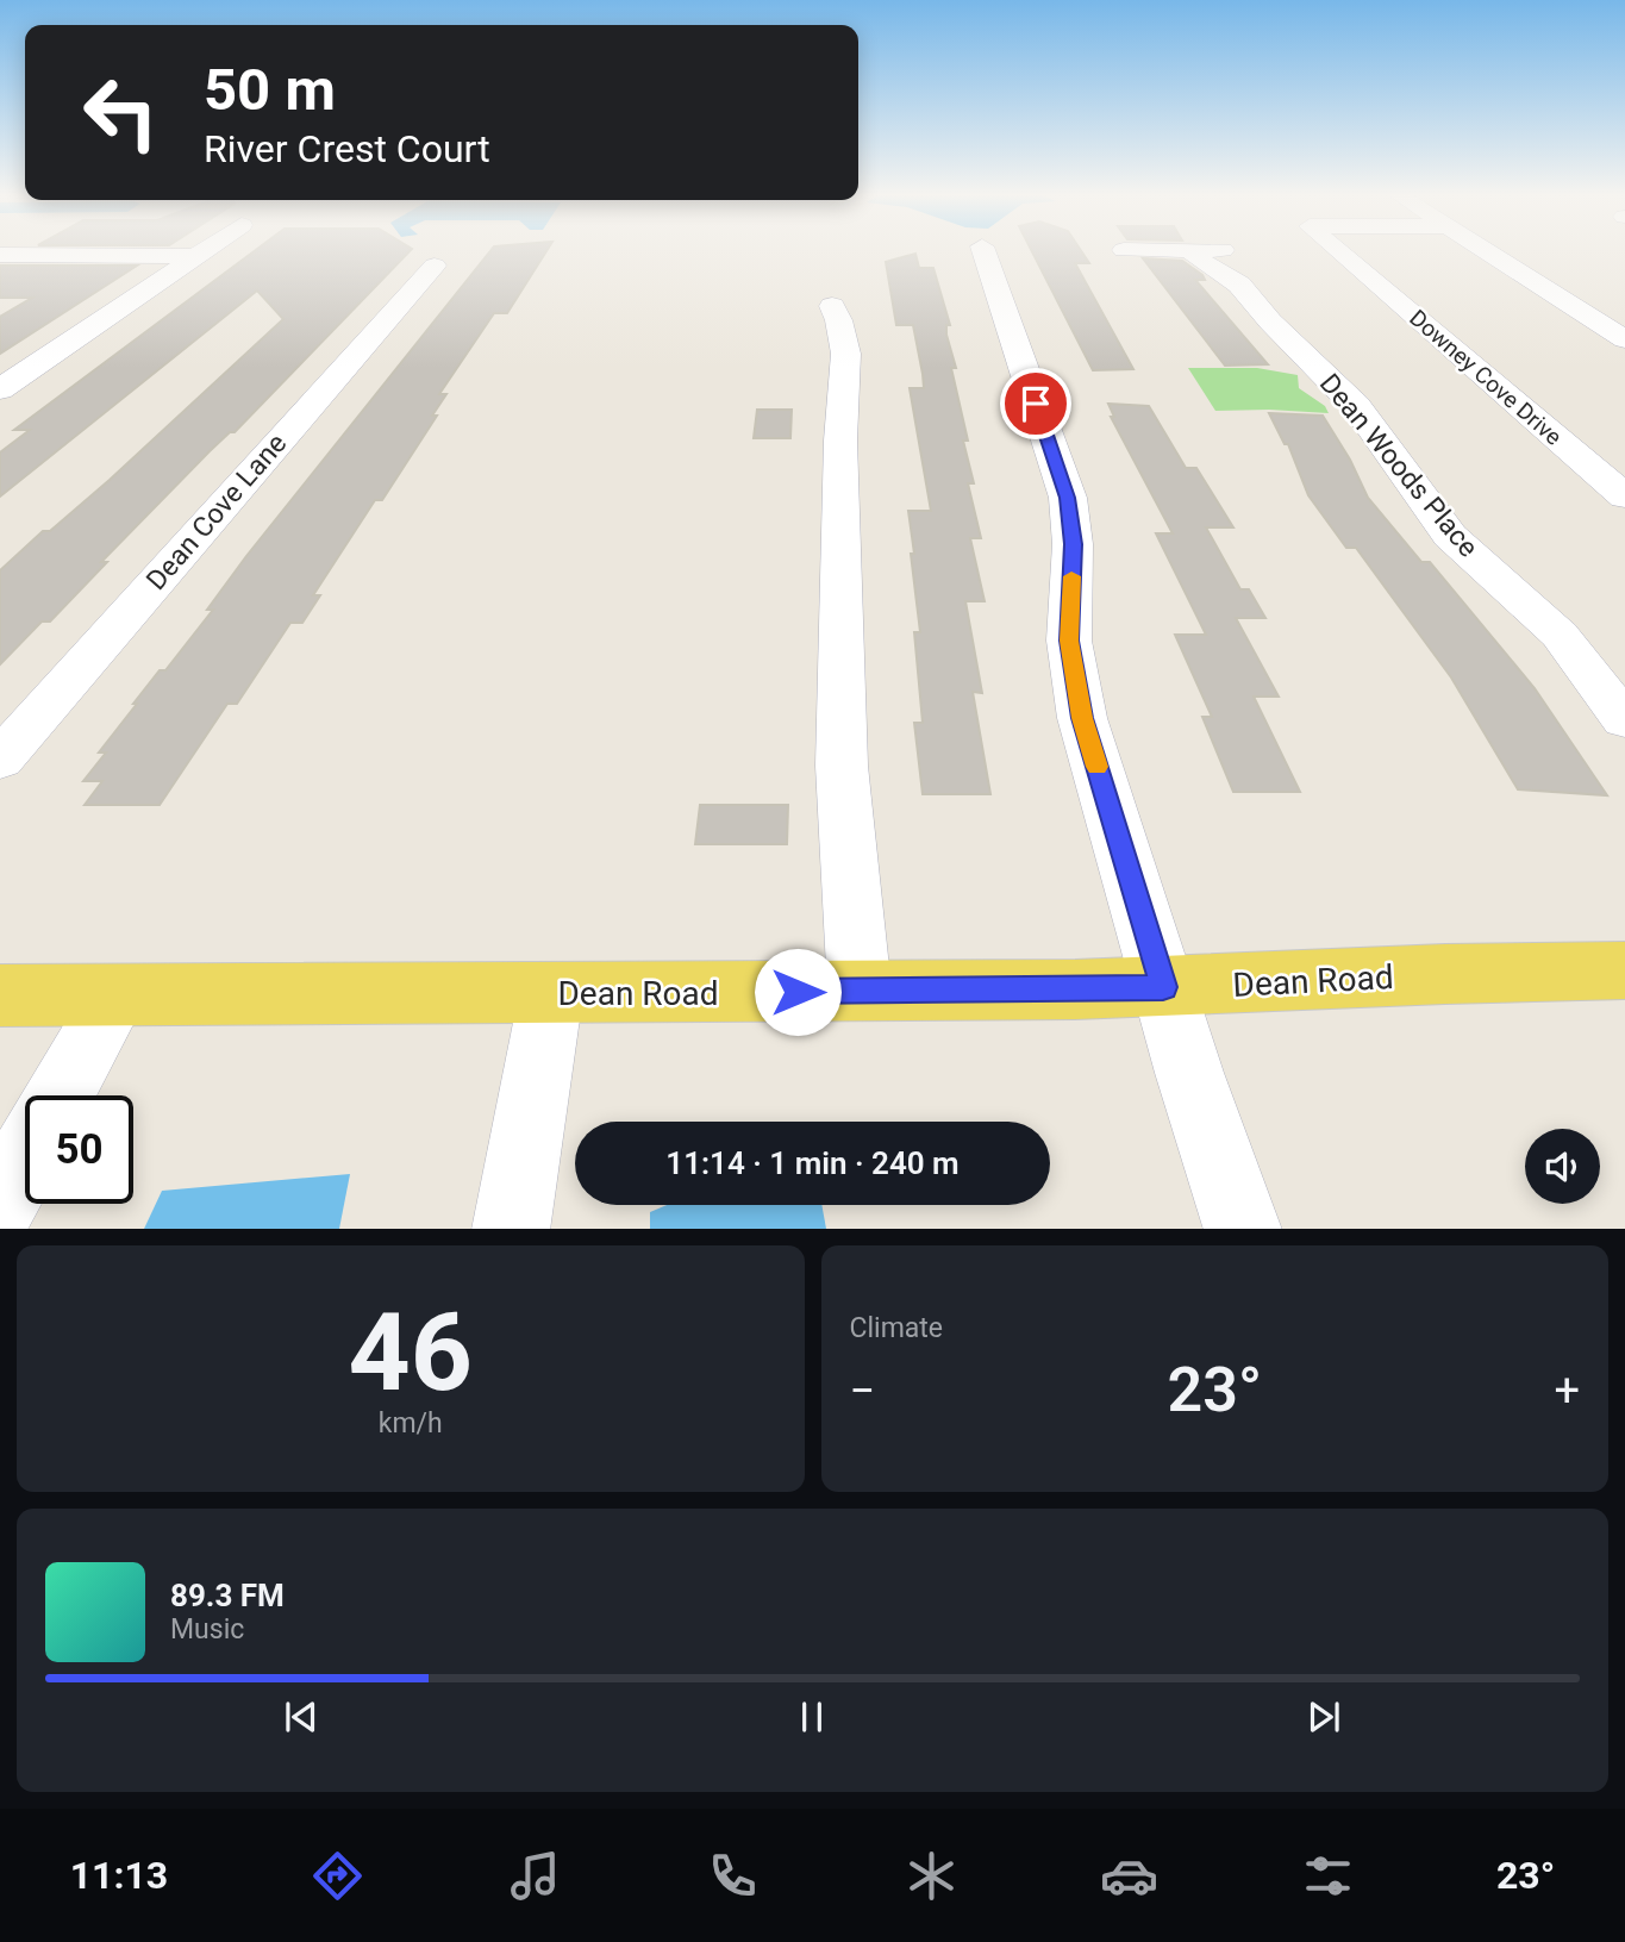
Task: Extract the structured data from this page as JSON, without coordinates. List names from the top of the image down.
{
  "streets": {
    "main road": ["Dean Road"],
    "street": ["Downey Cove Drive", "Dean Woods Place", "Dean Cove Lane"]
  },
  "page": {
    "turn": ["50 m", "River Crest Court"],
    "limit": "50",
    "trip": "11:14 · 1 min · 240 m",
    "tile": [
      ["46", "km/h"],
      "Climate"
    ],
    "heat": ["−", "23°", "+"],
    "song": ["89.3 FM", "Music"],
    "tabs": ["11:13", "23°"]
  }
}
